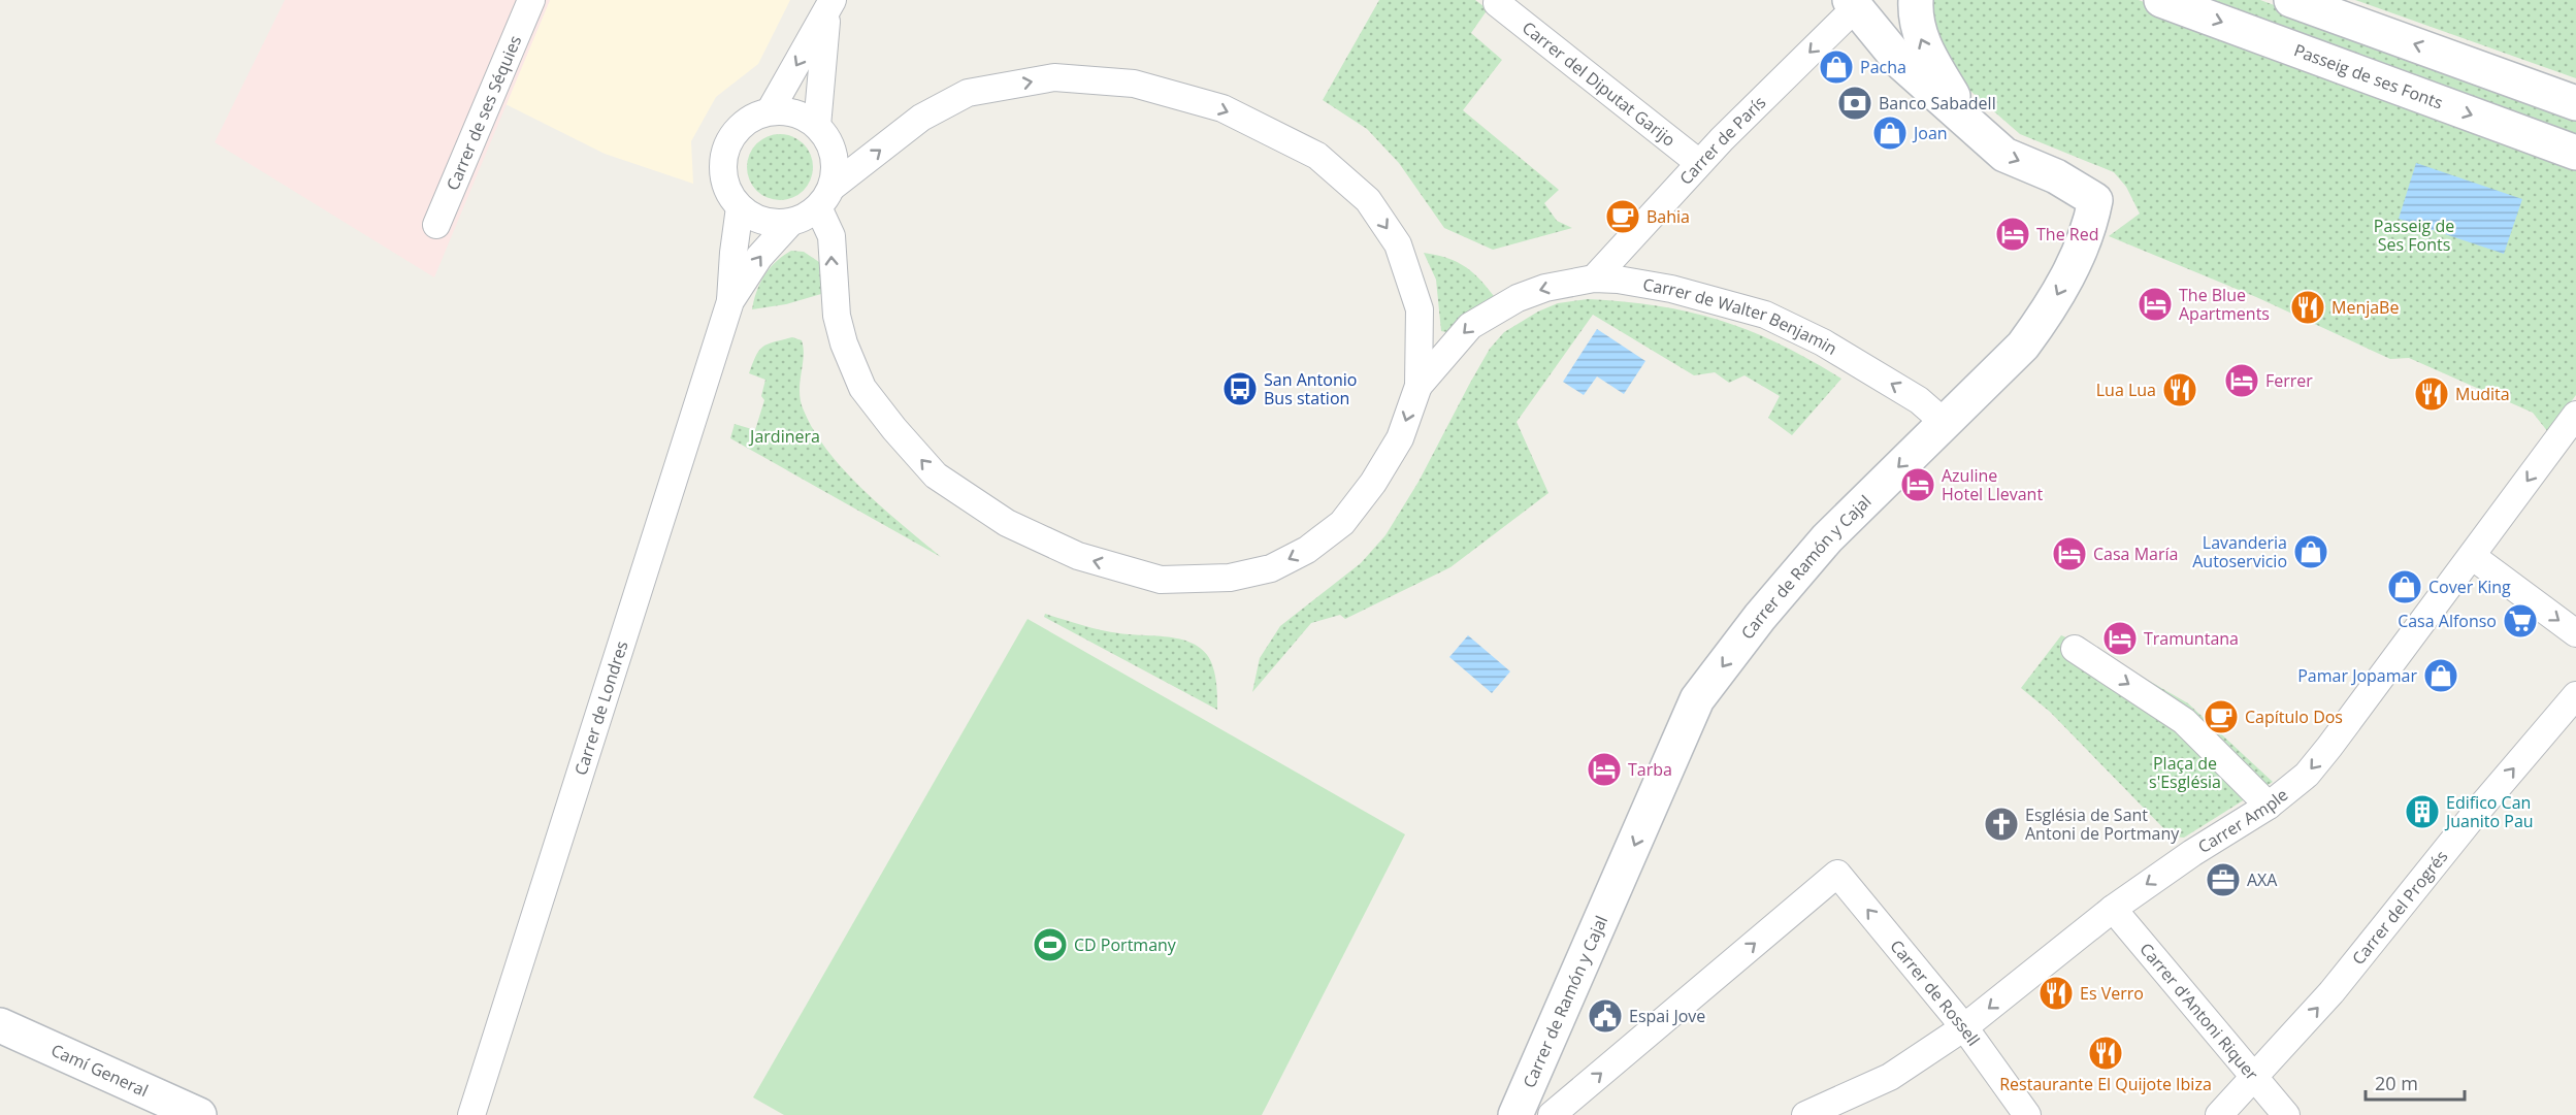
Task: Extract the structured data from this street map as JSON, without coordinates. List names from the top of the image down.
{
  "streets": {
    "street": [
      "Passeig de ses Fonts",
      "Carrer del Diputat Garijo",
      "Carrer de ses Séquies",
      "Carrer de París",
      "Carrer de Walter Benjamin",
      "Carrer de Ramón y Cajal",
      "Carrer de Londres",
      "Carrer Ample",
      "Carrer del Progrés",
      "Carrer de Rossell",
      "Carrer d'Antoni Riquer",
      "Camí General"
    ]
  },
  "crossings": [
    ["Carrer del Diputat Garijo", "Carrer de París"],
    ["Carrer de París", "Carrer de Walter Benjamin"],
    ["Carrer de París", "Carrer de Ramón y Cajal"],
    ["Carrer de Walter Benjamin", "Carrer de Ramón y Cajal"],
    ["Carrer Ample", "Carrer de Rossell"],
    ["Carrer Ample", "Carrer d'Antoni Riquer"],
    ["Carrer del Progrés", "Carrer d'Antoni Riquer"]
  ],
  "one_way": [
    "Carrer de París",
    "Carrer de Walter Benjamin",
    "Carrer Ample",
    "Carrer del Progrés"
  ],
  "parks": ["Passeig de Ses Fonts", "Jardinera", "Plaça de s'Església"],
  "places": {
    "shop": [
      "Pacha",
      "Joan",
      "Lavanderia Autoservicio",
      "Cover King",
      "Pamar Jopamar"
    ],
    "bank": ["Banco Sabadell"],
    "cafe": ["Bahia", "Capítulo Dos"],
    "hotel": [
      "The Red",
      "The Blue Apartments",
      "Ferrer",
      "Azuline Hotel Llevant",
      "Casa María",
      "Tramuntana",
      "Tarba"
    ],
    "restaurant": [
      "MenjaBe",
      "Lua Lua",
      "Mudita",
      "Es Verro",
      "Restaurante El Quijote Ibiza"
    ],
    "bus stop": ["San Antonio Bus station"],
    "supermarket": ["Casa Alfonso"],
    "building": ["Edifico Can Juanito Pau"],
    "church": ["Església de Sant Antoni de Portmany"],
    "office": ["AXA"],
    "sports": ["CD Portmany"],
    "public building": ["Espai Jove"]
  },
  "scale_bar": "20 m"
}
